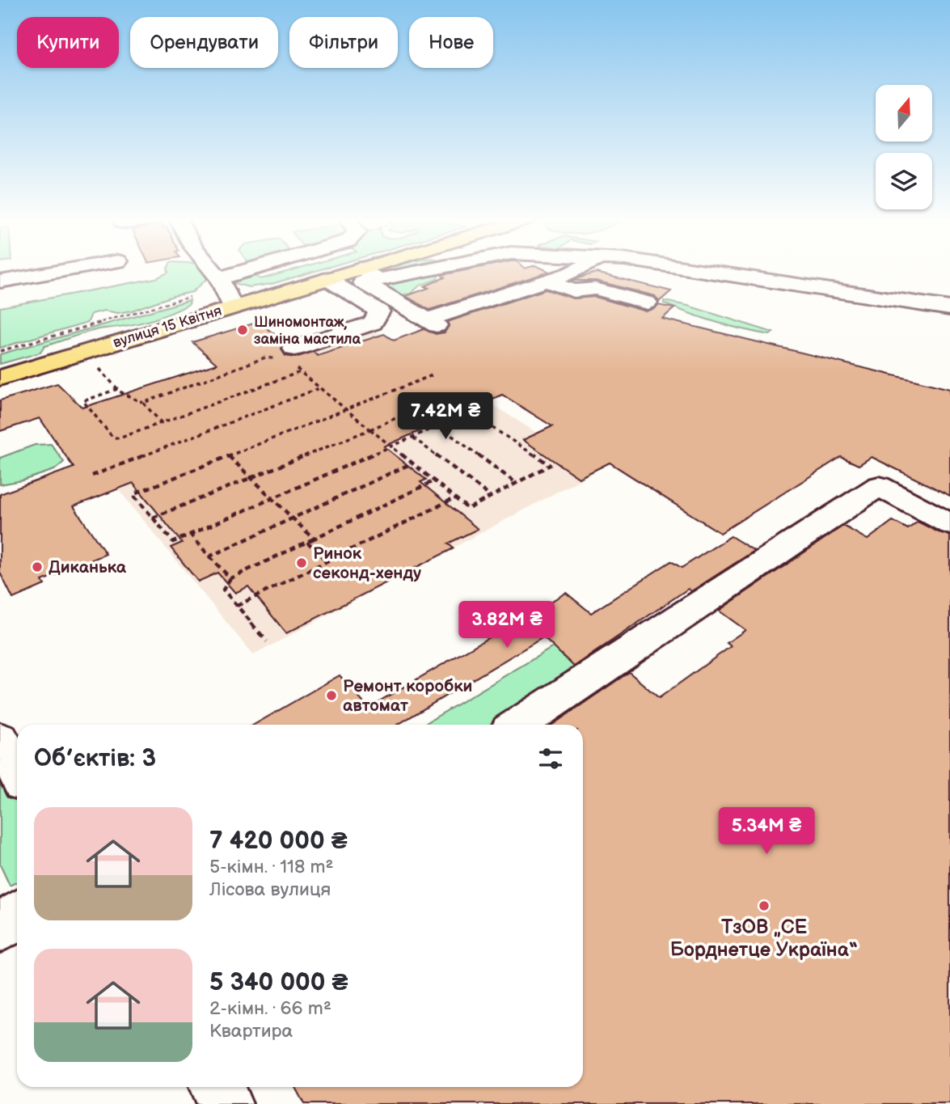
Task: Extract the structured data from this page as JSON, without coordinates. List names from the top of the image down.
{
  "streets": {
    "highway": ["вулиця 15 Квітня"]
  },
  "places": [
    "Шиномонтаж, заміна мастила",
    "Ринок секонд-хенду",
    "Диканька",
    "Ремонт коробки автомат",
    "ТзОВ „СЕ Борднетце Україна“"
  ],
  "north": "top",
  "page": {
    "chip": [
      "Купити",
      "Орендувати",
      "Фільтри",
      "Нове"
    ],
    "price": ["7.42M ₴", "3.82M ₴", "5.34M ₴"],
    "heading": "Об’єктів: 3",
    "list": [
      {
        "name": "7 420 000 ₴",
        "note": "5-кімн. · 118 m² · Лісова вулиця"
      },
      {
        "name": "5 340 000 ₴",
        "note": "2-кімн. · 66 m² · Квартира"
      }
    ]
  }
}
